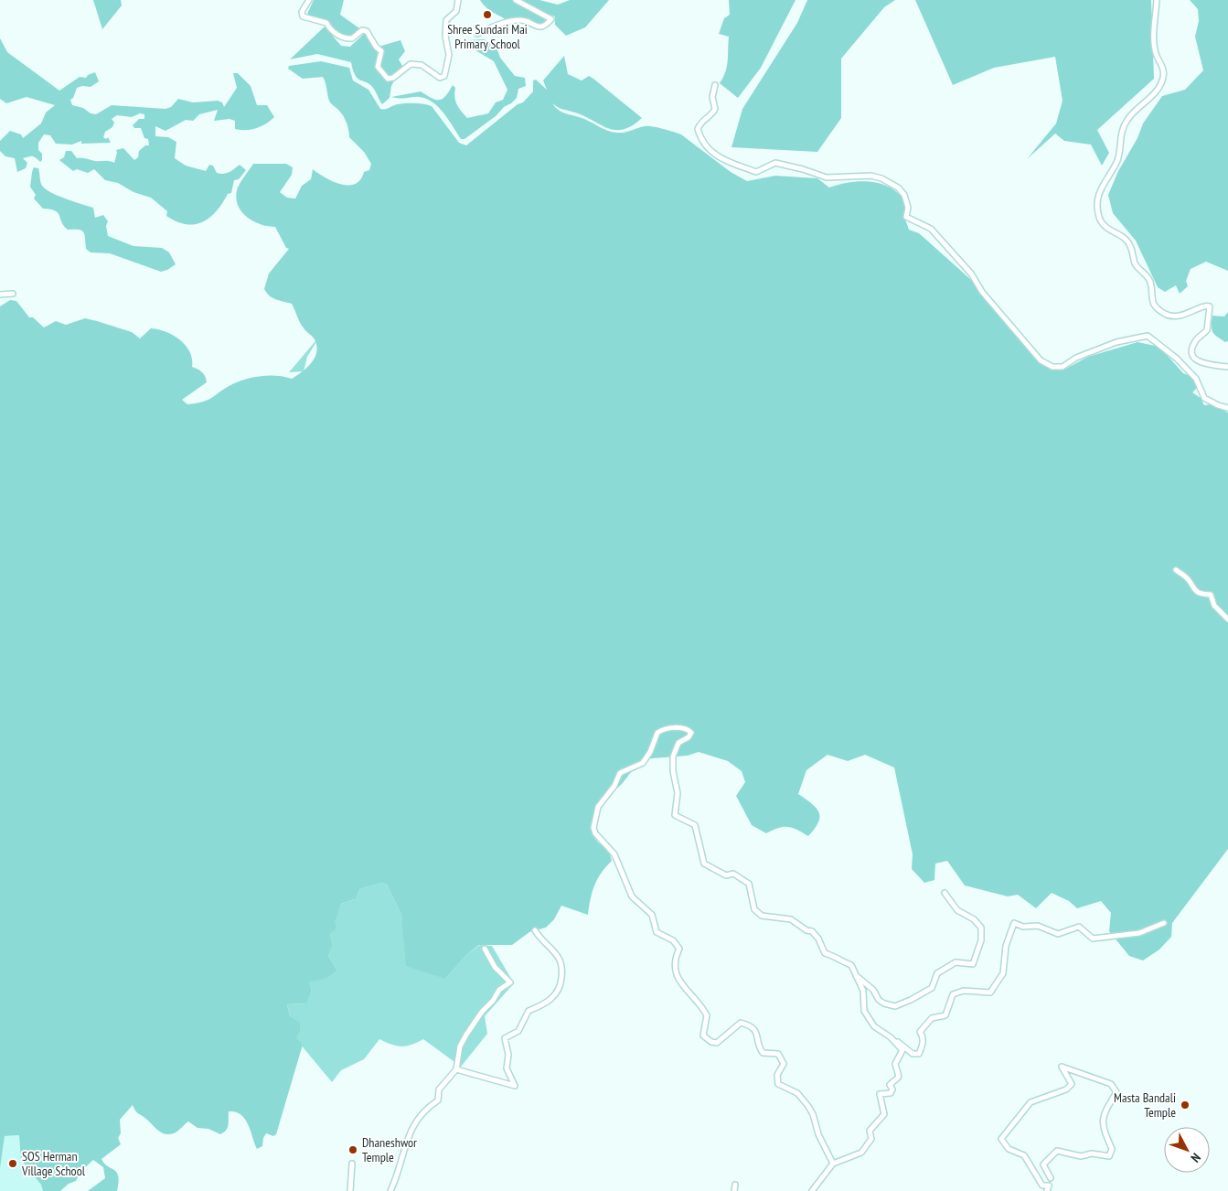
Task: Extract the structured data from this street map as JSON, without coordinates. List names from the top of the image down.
{
  "places": [
    "Shree Sundari Mai Primary School",
    "Masta Bandali Temple",
    "Dhaneshwor Temple",
    "SOS Herman Village School"
  ],
  "north": "bottom right"
}
